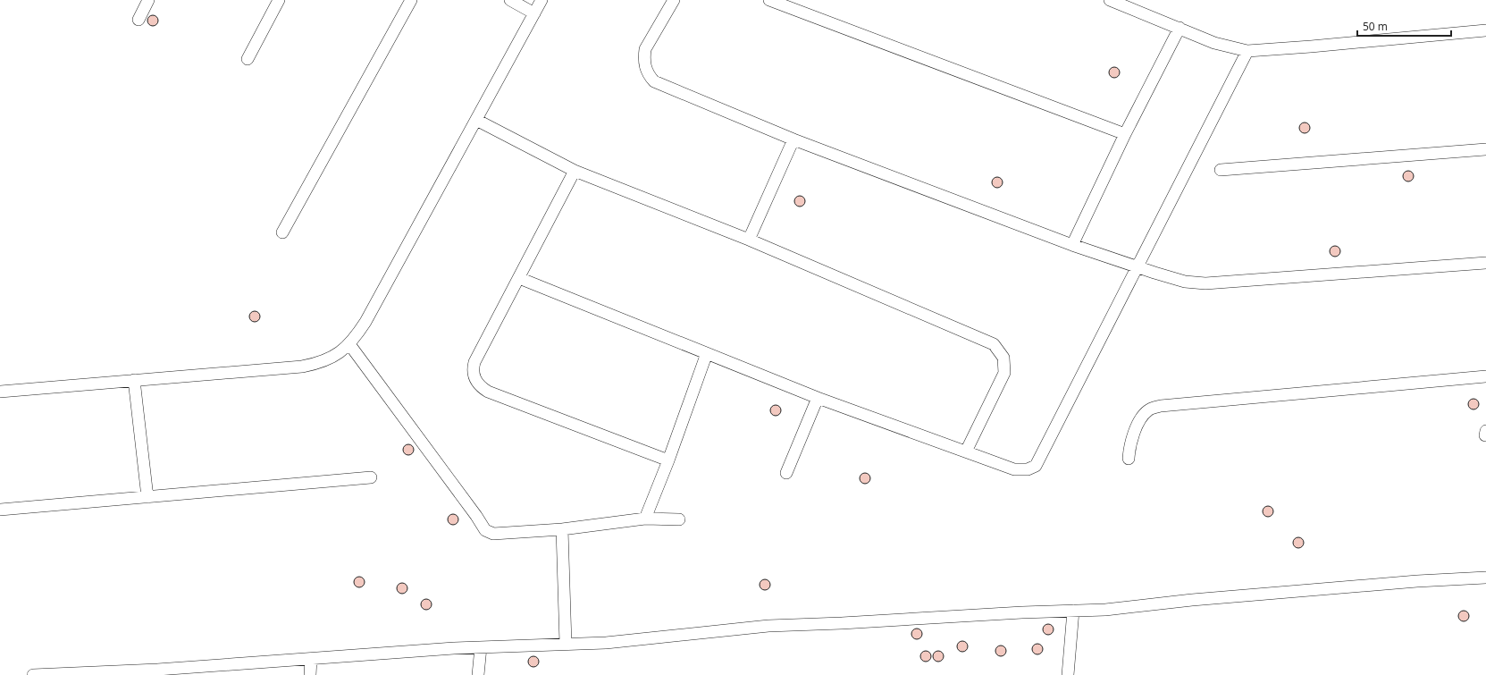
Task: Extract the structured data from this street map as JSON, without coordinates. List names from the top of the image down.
{
  "scale_bar": "50 m"
}
